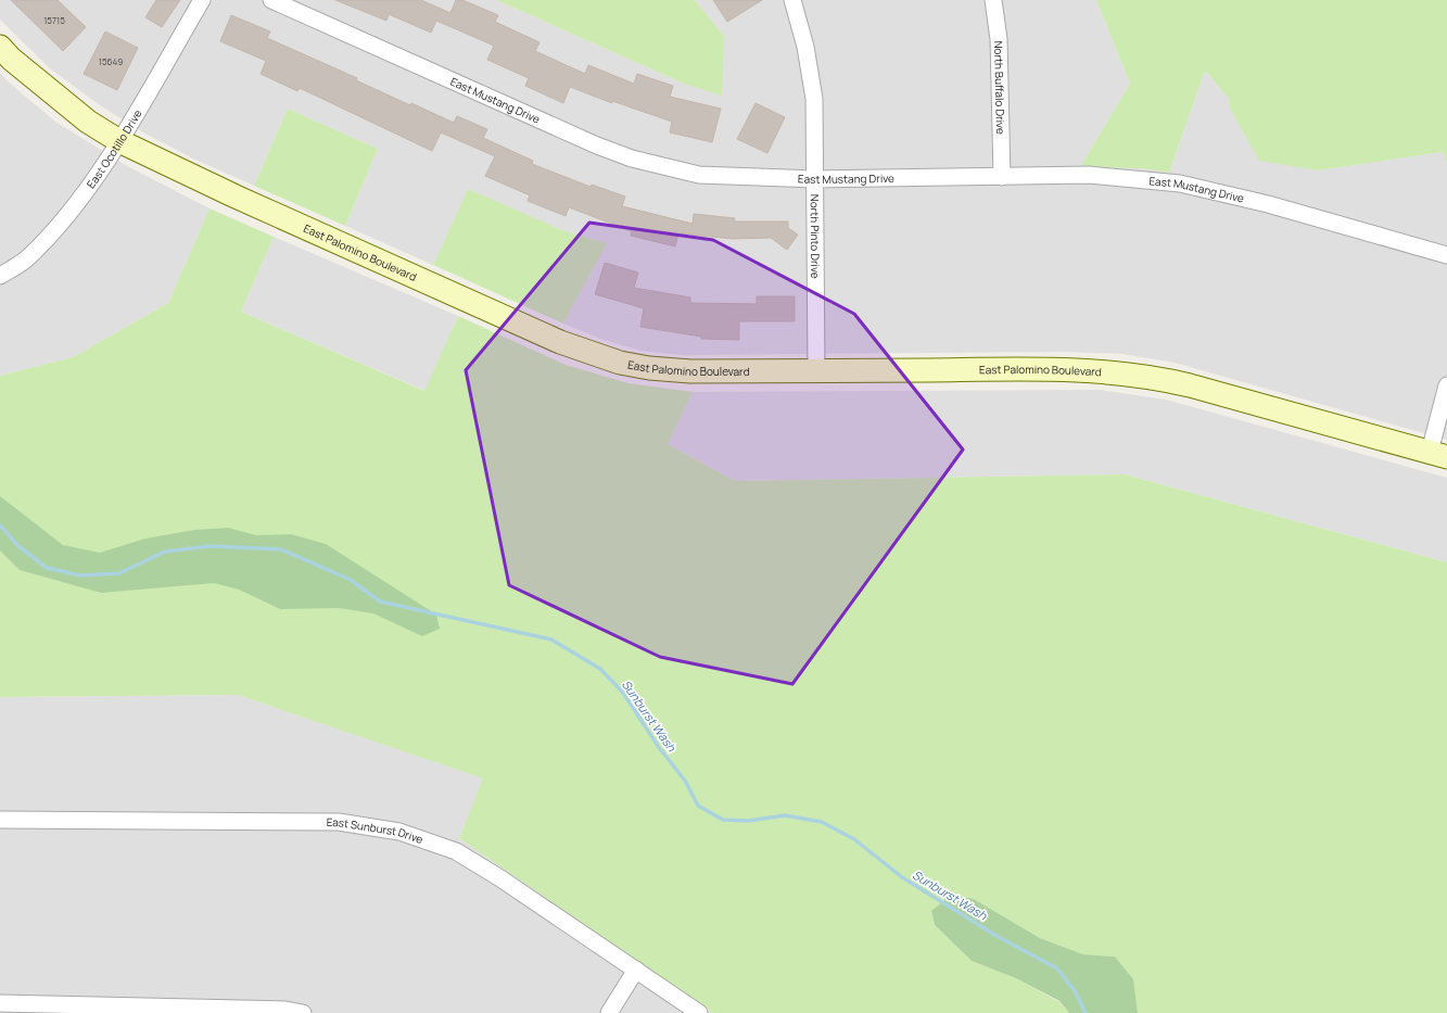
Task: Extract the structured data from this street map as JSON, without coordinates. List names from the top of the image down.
{
  "streets": {
    "street": [
      "North Buffalo Drive",
      "East Mustang Drive",
      "East Ocotillo Drive",
      "North Pinto Drive",
      "East Palomino Boulevard",
      "East Sunburst Drive"
    ]
  },
  "crossings": [
    ["North Buffalo Drive", "East Mustang Drive"],
    ["East Mustang Drive", "North Pinto Drive"],
    ["East Ocotillo Drive", "East Palomino Boulevard"],
    ["North Pinto Drive", "East Palomino Boulevard"]
  ],
  "water": ["Sunburst Wash"],
  "house_numbers": ["15715", "15649"]
}
